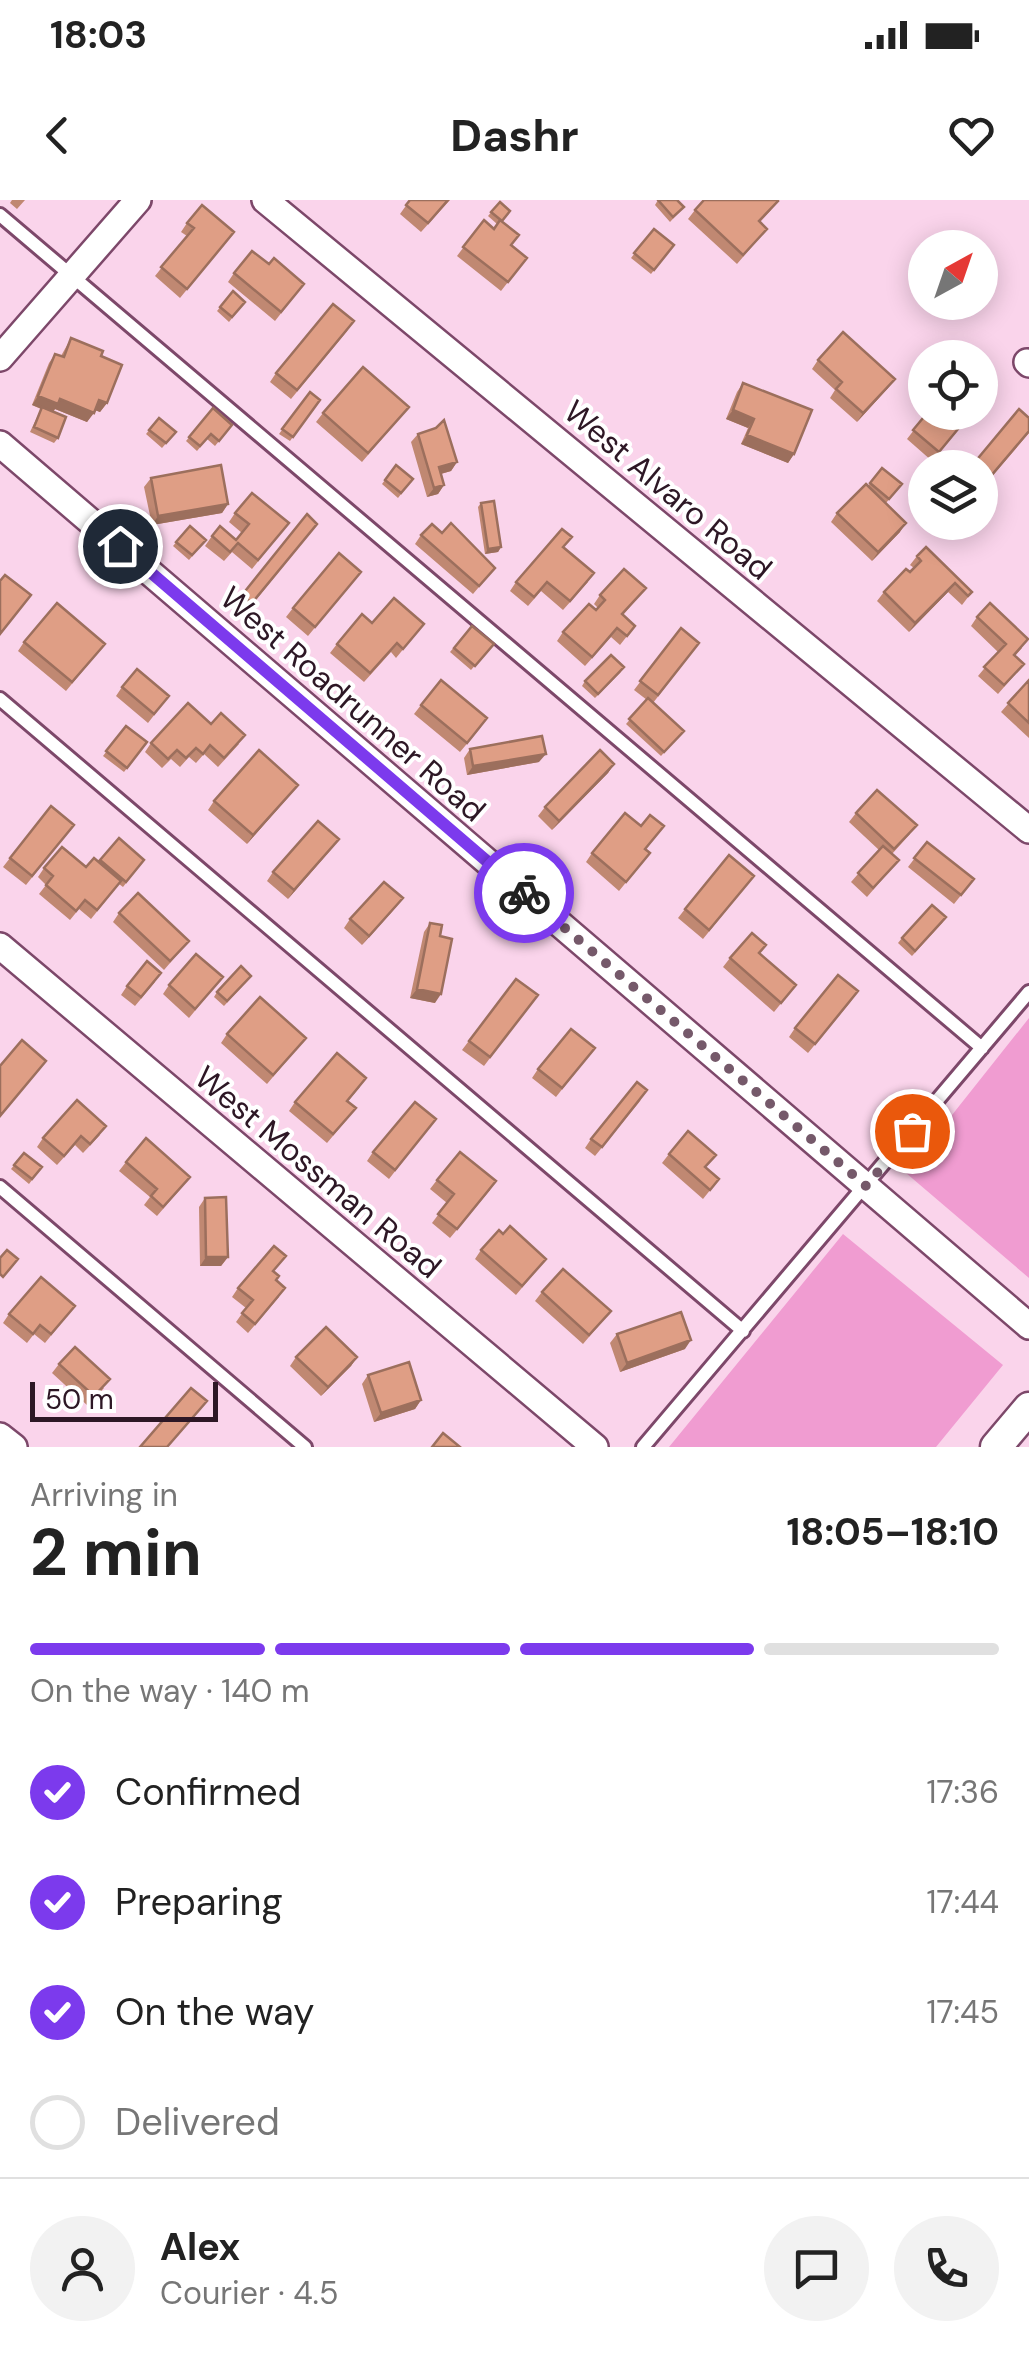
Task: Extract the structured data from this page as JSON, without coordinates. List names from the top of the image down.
{
  "streets": {
    "street": ["West Alvaro Road", "West Roadrunner Road", "West Mossman Road"]
  },
  "scale_bar": "50 m",
  "north": "top right",
  "page": {
    "status": "18:03",
    "header": "Dashr",
    "scale": "50 m",
    "heading": ["2 min", "Arriving in", "18:05–18:10"],
    "panel": ["Alex", "Courier · 4.5"],
    "bar": "On the way · 140 m",
    "list": [
      ["Confirmed", "17:36"],
      ["Preparing", "17:44"],
      ["On the way", "17:45"],
      "Delivered"
    ]
  }
}
